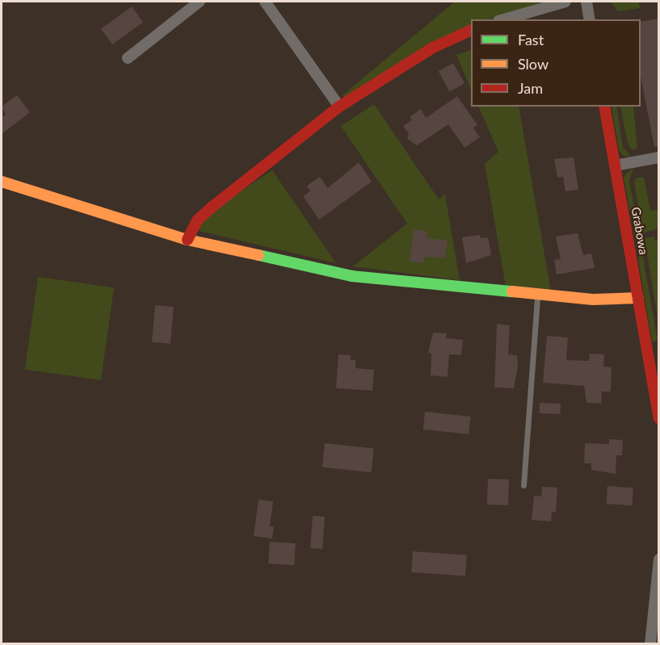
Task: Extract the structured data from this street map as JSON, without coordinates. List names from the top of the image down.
{
  "streets": {
    "street": ["Grabowa"]
  },
  "legend": ["Fast", "Slow", "Jam"]
}
